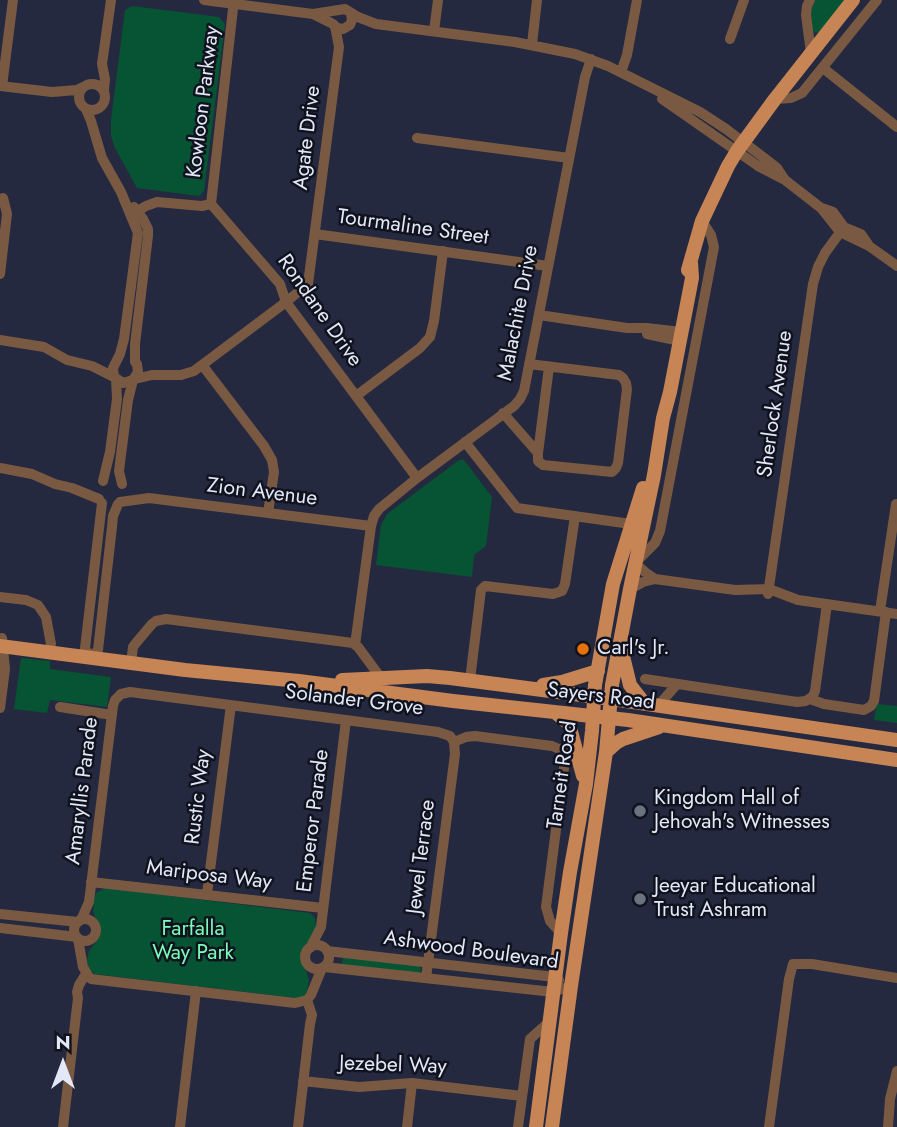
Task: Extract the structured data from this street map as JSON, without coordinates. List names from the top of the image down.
{
  "streets": {
    "main road": ["Sayers Road", "Tarneit Road"],
    "street": [
      "Kowloon Parkway",
      "Agate Drive",
      "Tourmaline Street",
      "Rondane Drive",
      "Malachite Drive",
      "Sherlock Avenue",
      "Zion Avenue",
      "Solander Grove",
      "Amaryllis Parade",
      "Rustic Way",
      "Emperor Parade",
      "Jewel Terrace",
      "Mariposa Way",
      "Ashwood Boulevard",
      "Jezebel Way"
    ]
  },
  "crossings": [
    ["Kowloon Parkway", "Rondane Drive"],
    ["Agate Drive", "Tourmaline Street"],
    ["Agate Drive", "Rondane Drive"],
    ["Tourmaline Street", "Malachite Drive"],
    ["Rondane Drive", "Malachite Drive"],
    ["Malachite Drive", "Zion Avenue"],
    ["Sayers Road", "Tarneit Road"],
    ["Solander Grove", "Tarneit Road"],
    ["Solander Grove", "Amaryllis Parade"],
    ["Solander Grove", "Rustic Way"],
    ["Solander Grove", "Emperor Parade"],
    ["Solander Grove", "Jewel Terrace"],
    ["Tarneit Road", "Ashwood Boulevard"],
    ["Amaryllis Parade", "Mariposa Way"],
    ["Rustic Way", "Mariposa Way"],
    ["Emperor Parade", "Mariposa Way"],
    ["Emperor Parade", "Ashwood Boulevard"],
    ["Jewel Terrace", "Ashwood Boulevard"]
  ],
  "parks": ["Farfalla Way Park"],
  "places": ["Carl's Jr.", "Kingdom Hall of Jehovah's Witnesses", "Jeeyar Educational Trust Ashram"],
  "north": "top"
}
